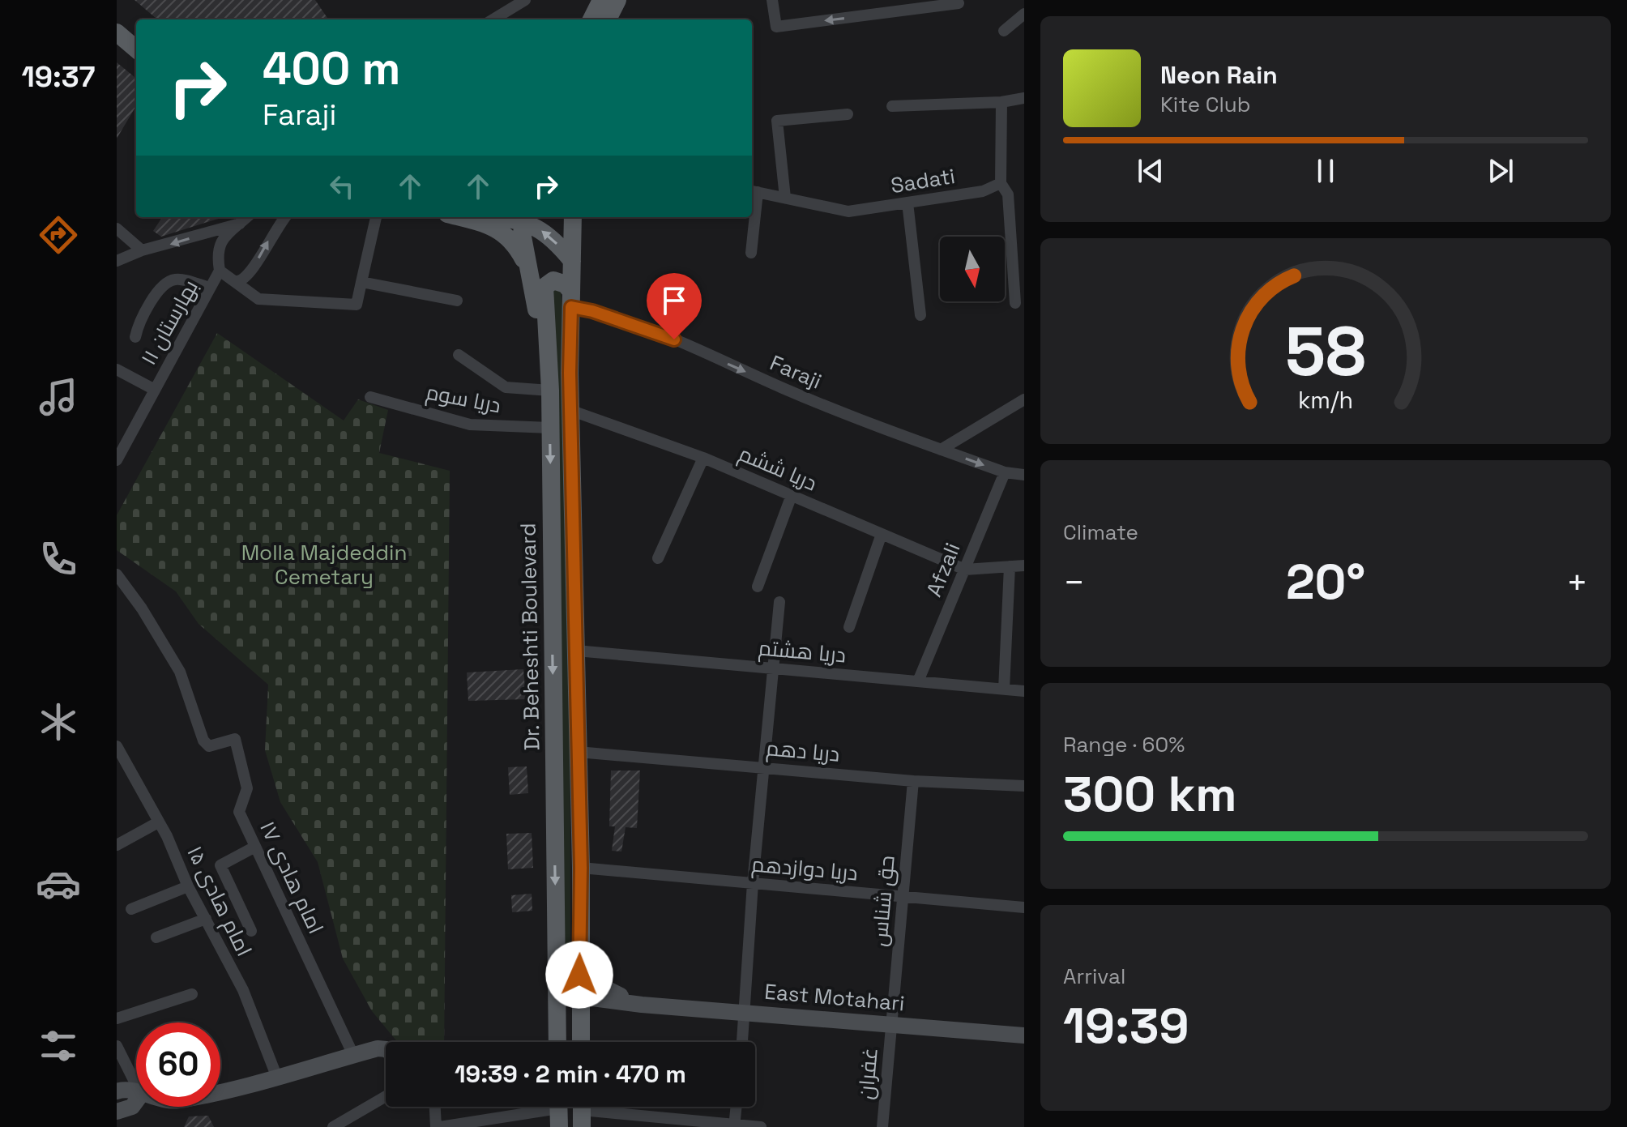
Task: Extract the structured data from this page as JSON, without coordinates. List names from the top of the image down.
{
  "streets": {
    "main road": ["Dr. Beheshti Boulevard", "East Motahari"],
    "street": [
      "Sadati",
      "بهارستان ۱۱",
      "Faraji",
      "دریا سوم",
      "دریا ششم",
      "Afzali",
      "دریا هشتم",
      "دریا دهم",
      "دریا دوازدهم",
      "امام هادی ۱۷",
      "امام هادی ۱۵",
      "حق شناس",
      "غفران"
    ]
  },
  "crossings": [
    ["Faraji", "Afzali"],
    ["دریا سوم", "Dr. Beheshti Boulevard"],
    ["دریا ششم", "Afzali"],
    ["Afzali", "دریا هشتم"],
    ["دریا دهم", "حق شناس"],
    ["دریا دوازدهم", "حق شناس"],
    ["حق شناس", "East Motahari"],
    ["حق شناس", "غفران"],
    ["East Motahari", "غفران"]
  ],
  "one_way": ["Faraji"],
  "parks": ["Molla Majdeddin Cemetary"],
  "north": "bottom",
  "page": {
    "tabs": "19:37",
    "turn": ["400 m", "Faraji"],
    "song": ["Neon Rain", "Kite Club"],
    "tile": [
      "Climate",
      ["Range · 60%", "300 km"],
      ["Arrival", "19:39"]
    ],
    "heat": ["−", "20°", "+"],
    "limit": "60",
    "trip": "19:39 · 2 min · 470 m",
    "gauge": ["58", "km/h"]
  }
}
